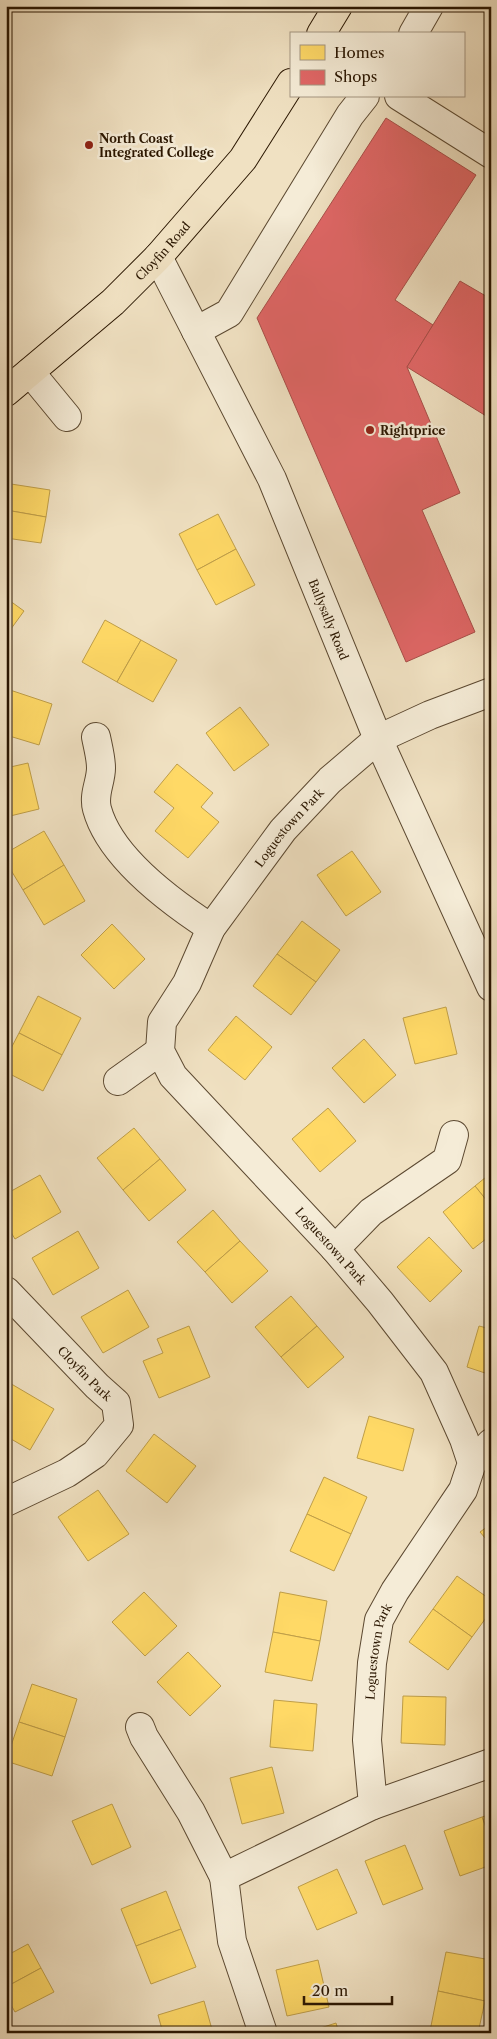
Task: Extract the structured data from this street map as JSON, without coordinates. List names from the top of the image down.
{
  "streets": {
    "main road": ["Cloyfin Road"],
    "street": ["Ballysally Road", "Loguestown Park", "Cloyfin Park"]
  },
  "crossings": [
    ["Cloyfin Road", "Ballysally Road"],
    ["Ballysally Road", "Loguestown Park"]
  ],
  "places": ["North Coast Integrated College", "Rightprice"],
  "legend": ["Homes", "Shops"],
  "scale_bar": "20 m"
}
